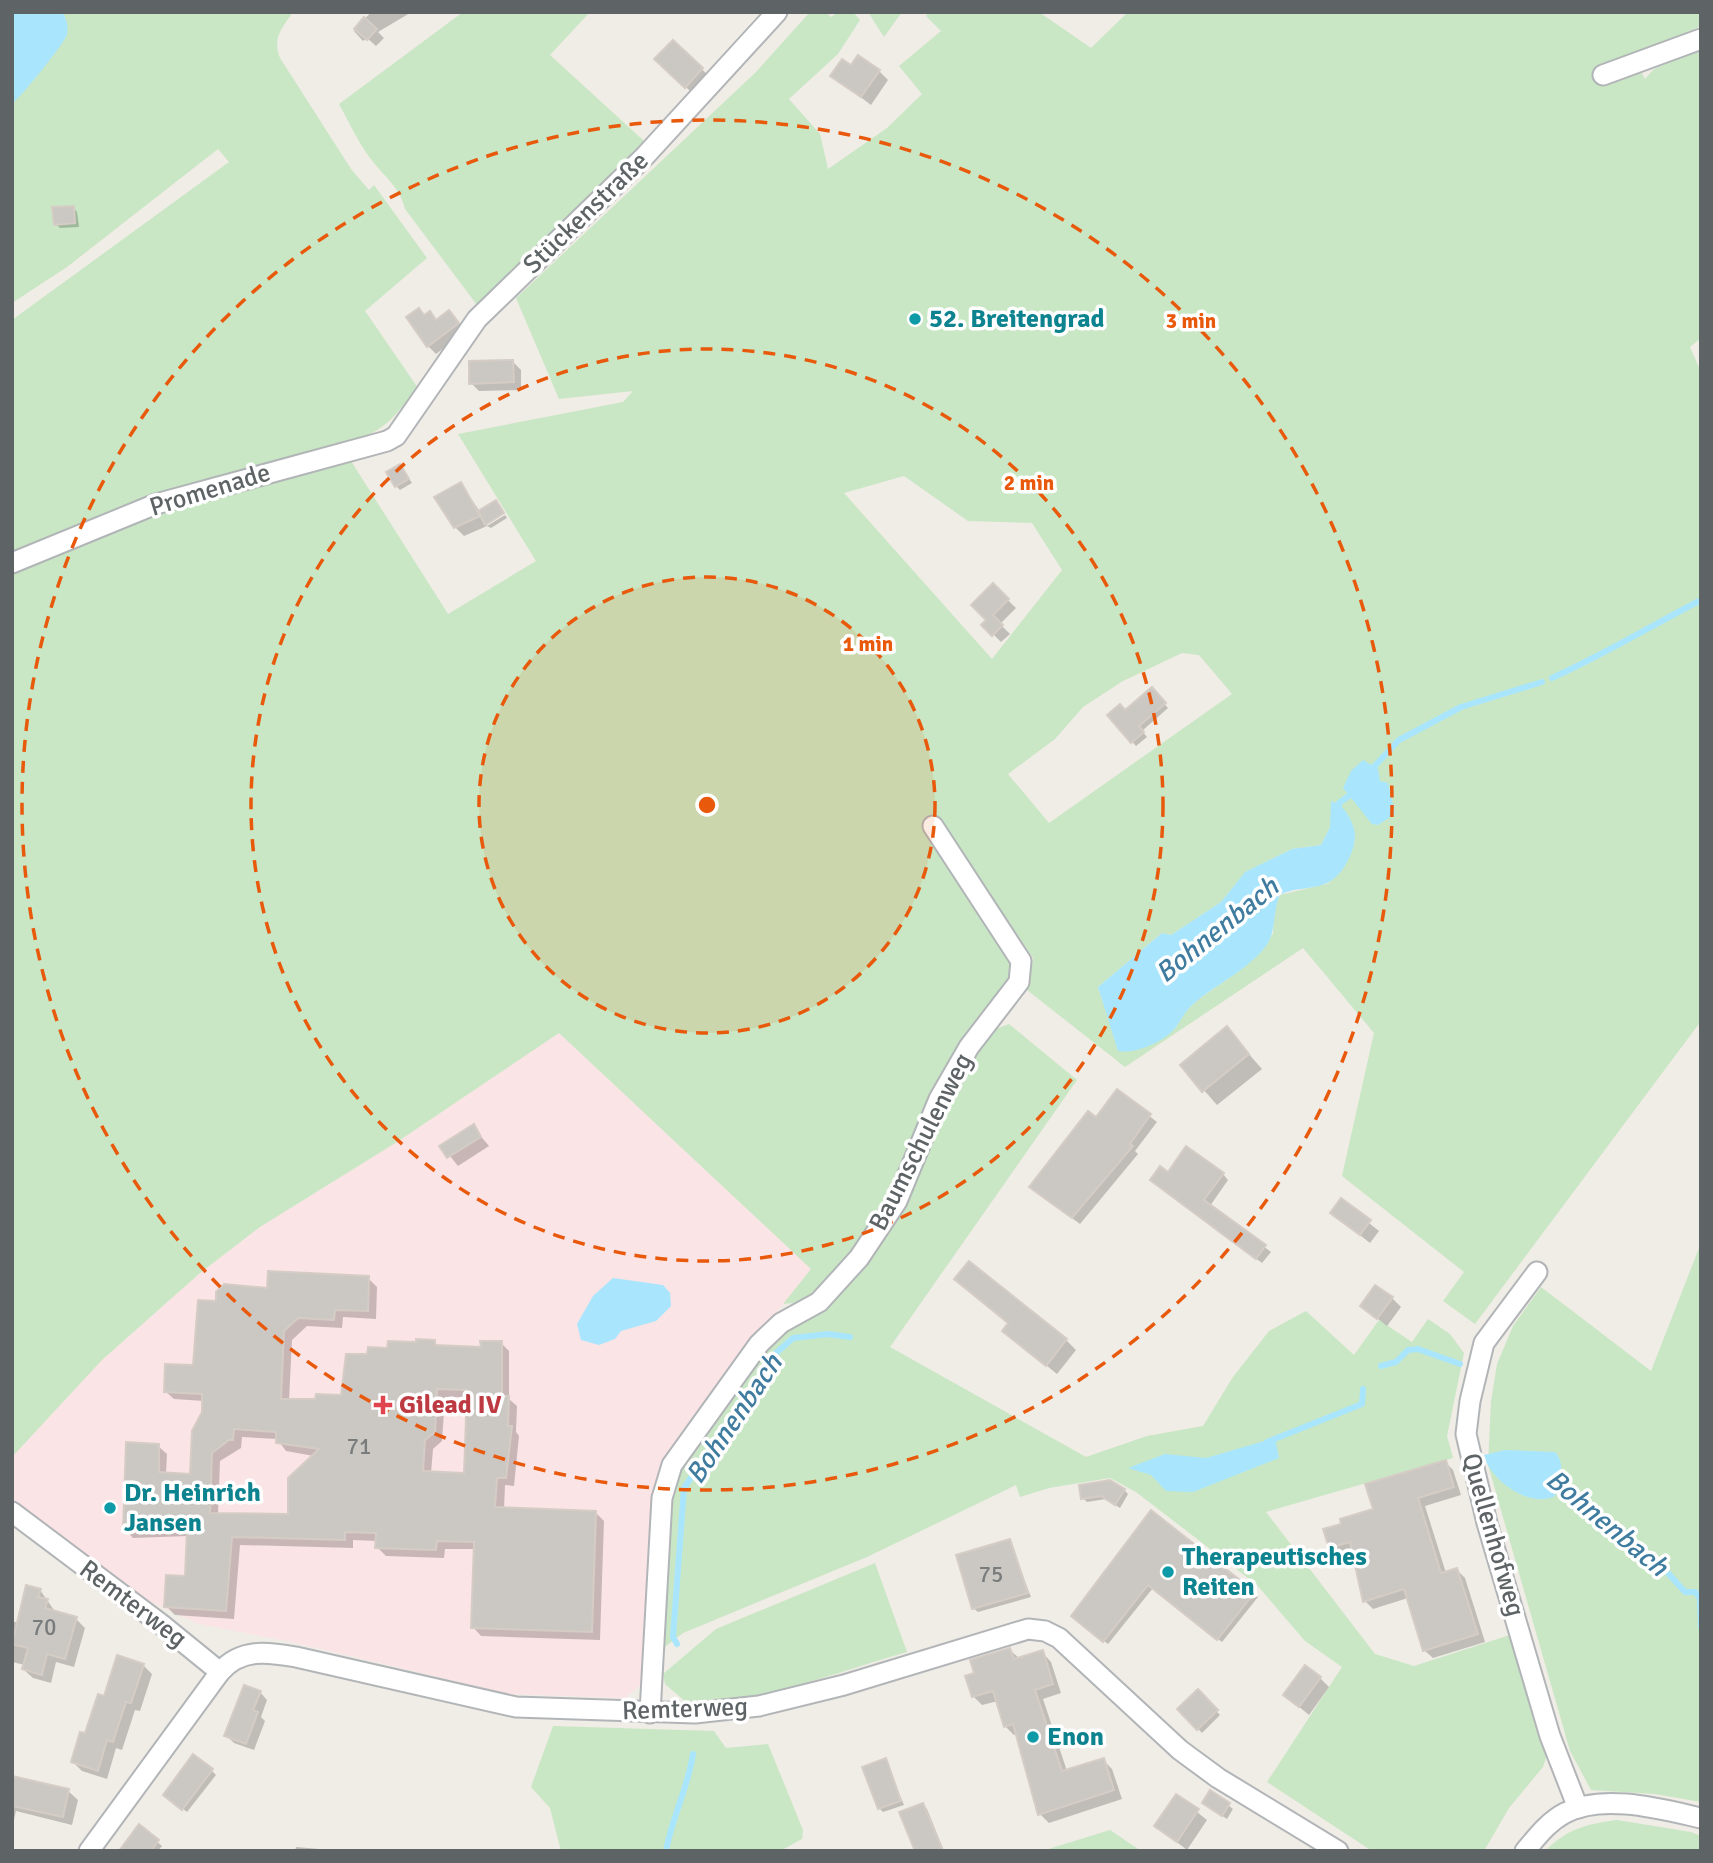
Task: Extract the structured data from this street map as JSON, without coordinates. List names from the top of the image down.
{
  "streets": {
    "street": [
      "Stückenstraße",
      "Promenade",
      "Baumschulenweg",
      "Quellenhofweg",
      "Remterweg"
    ]
  },
  "crossings": [
    ["Stückenstraße", "Promenade"],
    ["Baumschulenweg", "Remterweg"]
  ],
  "water": ["Bohnenbach"],
  "places": {
    "other": [
      "52. Breitengrad",
      "Dr. Heinrich Jansen",
      "Therapeutisches Reiten",
      "Enon"
    ],
    "health": ["Gilead IV"]
  },
  "house_numbers": ["71", "75", "70"],
  "rings": ["3 min", "2 min", "1 min"]
}
